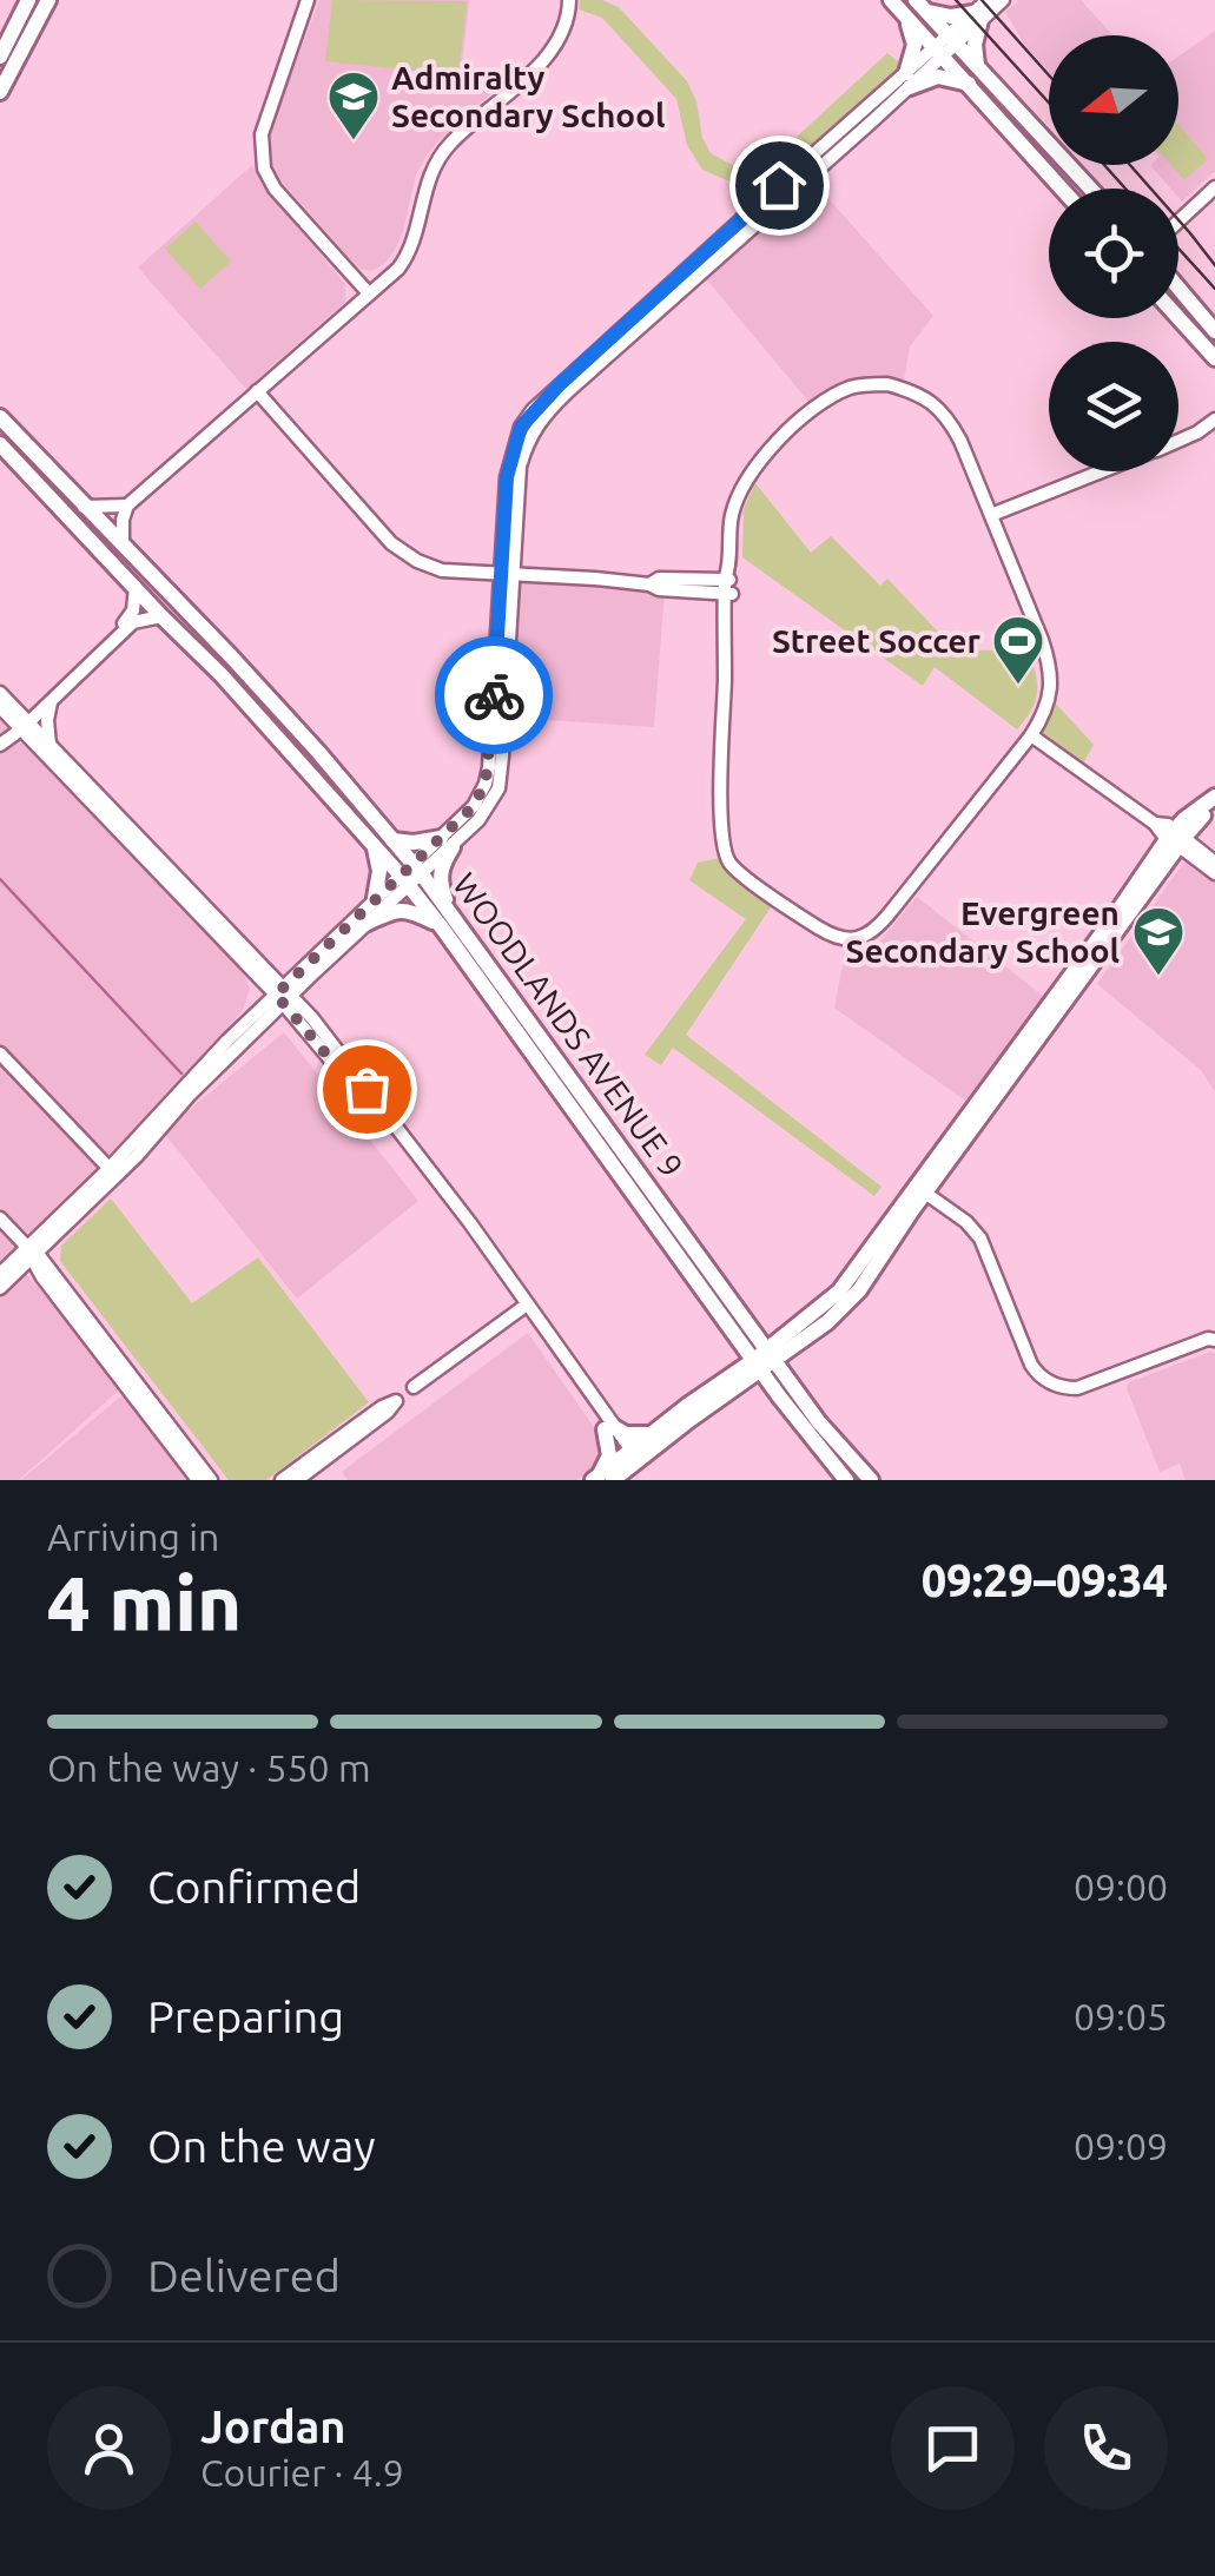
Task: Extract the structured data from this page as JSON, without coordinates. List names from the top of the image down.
{
  "streets": {
    "main road": ["WOODLANDS AVENUE 9"]
  },
  "places": {
    "school or university": ["Admiralty Secondary School", "Evergreen Secondary School"],
    "sports": ["Street Soccer"]
  },
  "north": "left",
  "page": {
    "heading": ["4 min", "Arriving in", "09:29–09:34"],
    "panel": ["Jordan", "Courier · 4.9"],
    "bar": "On the way · 550 m",
    "list": [
      ["Confirmed", "09:00"],
      ["Preparing", "09:05"],
      ["On the way", "09:09"],
      "Delivered"
    ]
  }
}
